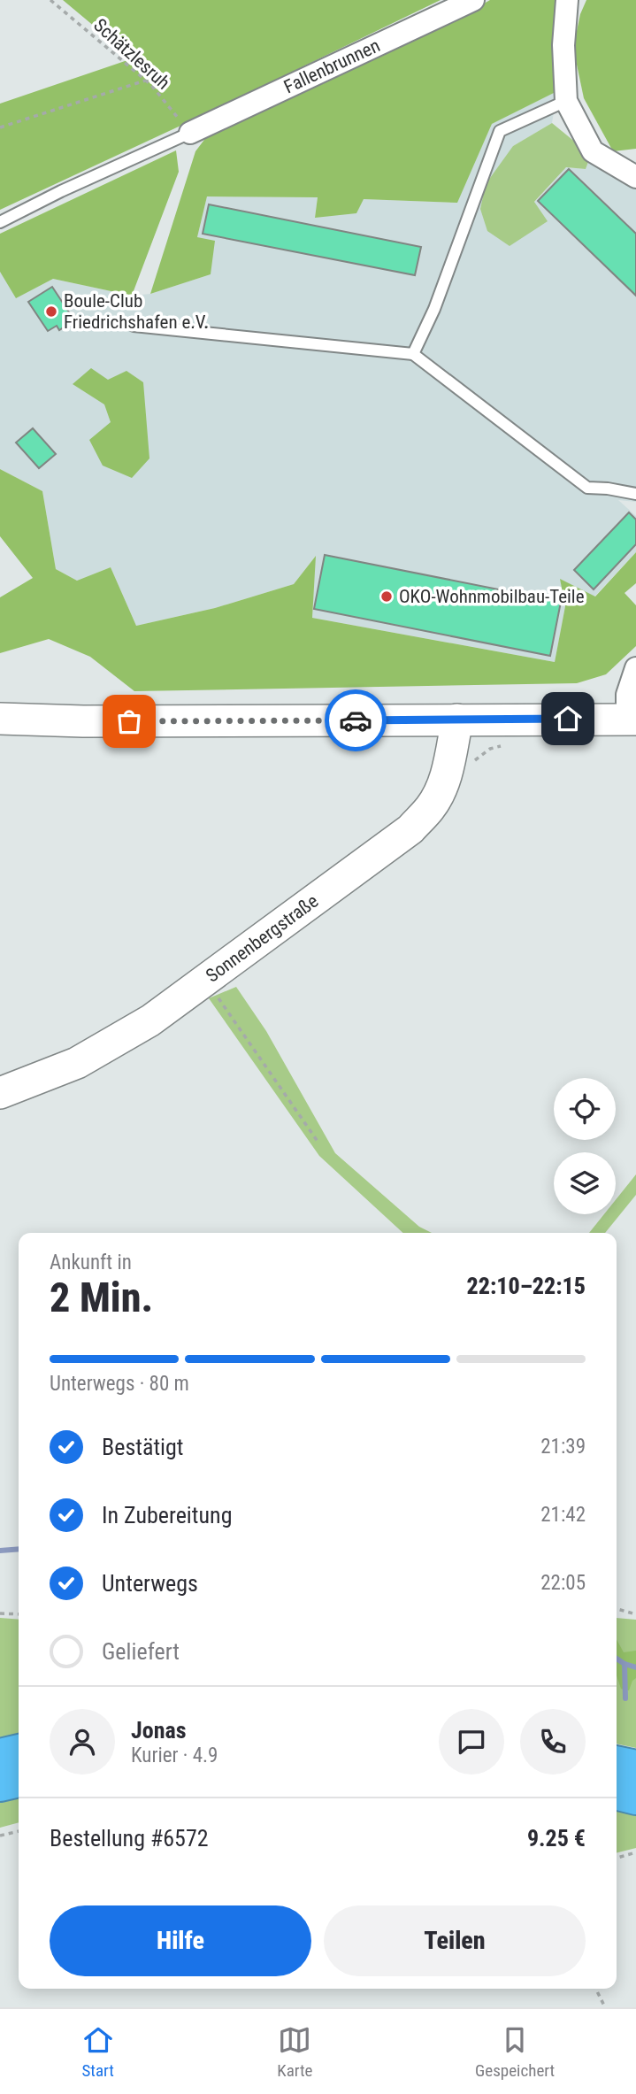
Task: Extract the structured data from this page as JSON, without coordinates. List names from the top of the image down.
{
  "streets": {
    "main road": ["Sonnenbergstraße"],
    "street": ["Fallenbrunnen"],
    "path": ["Schätzlesruh"]
  },
  "crossings": [
    ["Schätzlesruh", "Fallenbrunnen"]
  ],
  "places": ["Boule-Club Friedrichshafen e.V.", "OKO-Wohnmobilbau-Teile"],
  "page": {
    "heading": ["2 Min.", "Ankunft in", "22:10–22:15"],
    "panel": [
      "Jonas",
      "Kurier · 4.9",
      "Bestellung #6572",
      "9.25 €"
    ],
    "bar": "Unterwegs · 80 m",
    "list": [
      ["Bestätigt", "21:39"],
      ["In Zubereitung", "21:42"],
      ["Unterwegs", "22:05"],
      "Geliefert"
    ],
    "buttons": ["Hilfe", "Teilen"],
    "tabs": ["Start", "Karte", "Gespeichert"]
  }
}
